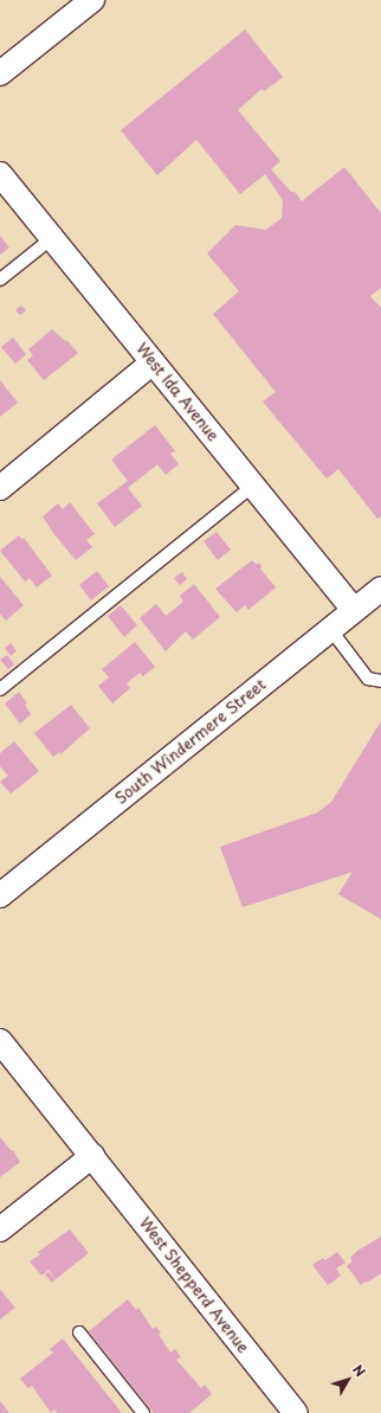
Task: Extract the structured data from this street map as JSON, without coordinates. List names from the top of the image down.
{
  "streets": {
    "street": ["West Ida Avenue", "South Windermere Street", "West Shepperd Avenue"]
  },
  "crossings": [
    ["West Ida Avenue", "South Windermere Street"]
  ],
  "north": "top right"
}
